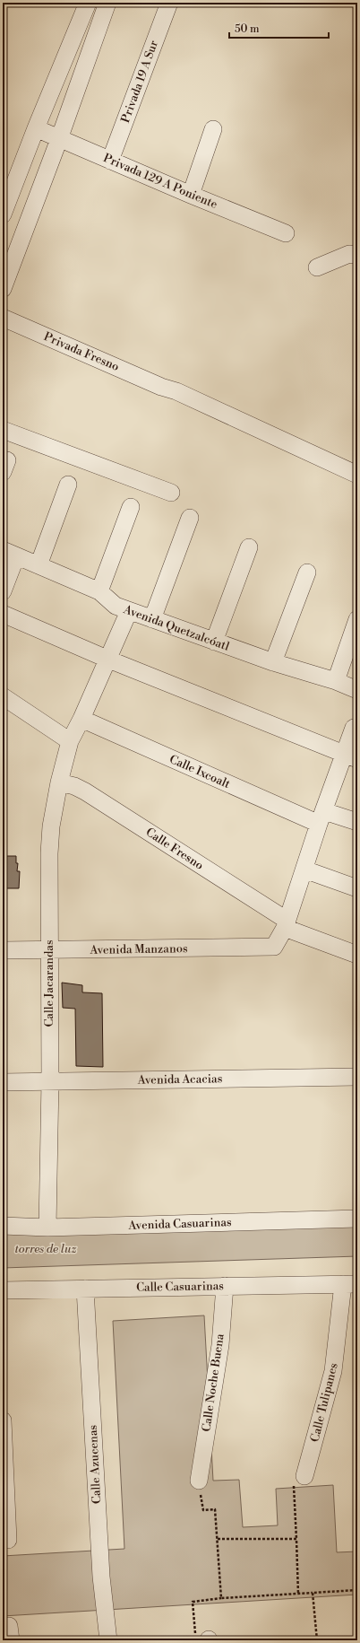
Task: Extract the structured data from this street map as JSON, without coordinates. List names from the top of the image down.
{
  "streets": {
    "street": [
      "Privada 19 A Sur",
      "Privada 129 A Poniente",
      "Privada Fresno",
      "Avenida Quetzalcóatl",
      "Calle Ixcoalt",
      "Calle Fresno",
      "Avenida Manzanos",
      "Calle Jacarandas",
      "Avenida Acacias",
      "Avenida Casuarinas",
      "Calle Casuarinas",
      "Calle Noche Buena",
      "Calle Tulipanes",
      "Calle Azucenas"
    ]
  },
  "crossings": [
    ["Privada 19 A Sur", "Privada 129 A Poniente"],
    ["Avenida Quetzalcóatl", "Calle Jacarandas"],
    ["Calle Ixcoalt", "Calle Jacarandas"],
    ["Calle Fresno", "Avenida Manzanos"],
    ["Calle Fresno", "Calle Jacarandas"],
    ["Avenida Manzanos", "Calle Jacarandas"],
    ["Calle Jacarandas", "Avenida Acacias"],
    ["Calle Jacarandas", "Avenida Casuarinas"],
    ["Calle Casuarinas", "Calle Noche Buena"],
    ["Calle Casuarinas", "Calle Tulipanes"],
    ["Calle Casuarinas", "Calle Azucenas"]
  ],
  "parks": ["torres de luz"],
  "scale_bar": "50 m"
}
